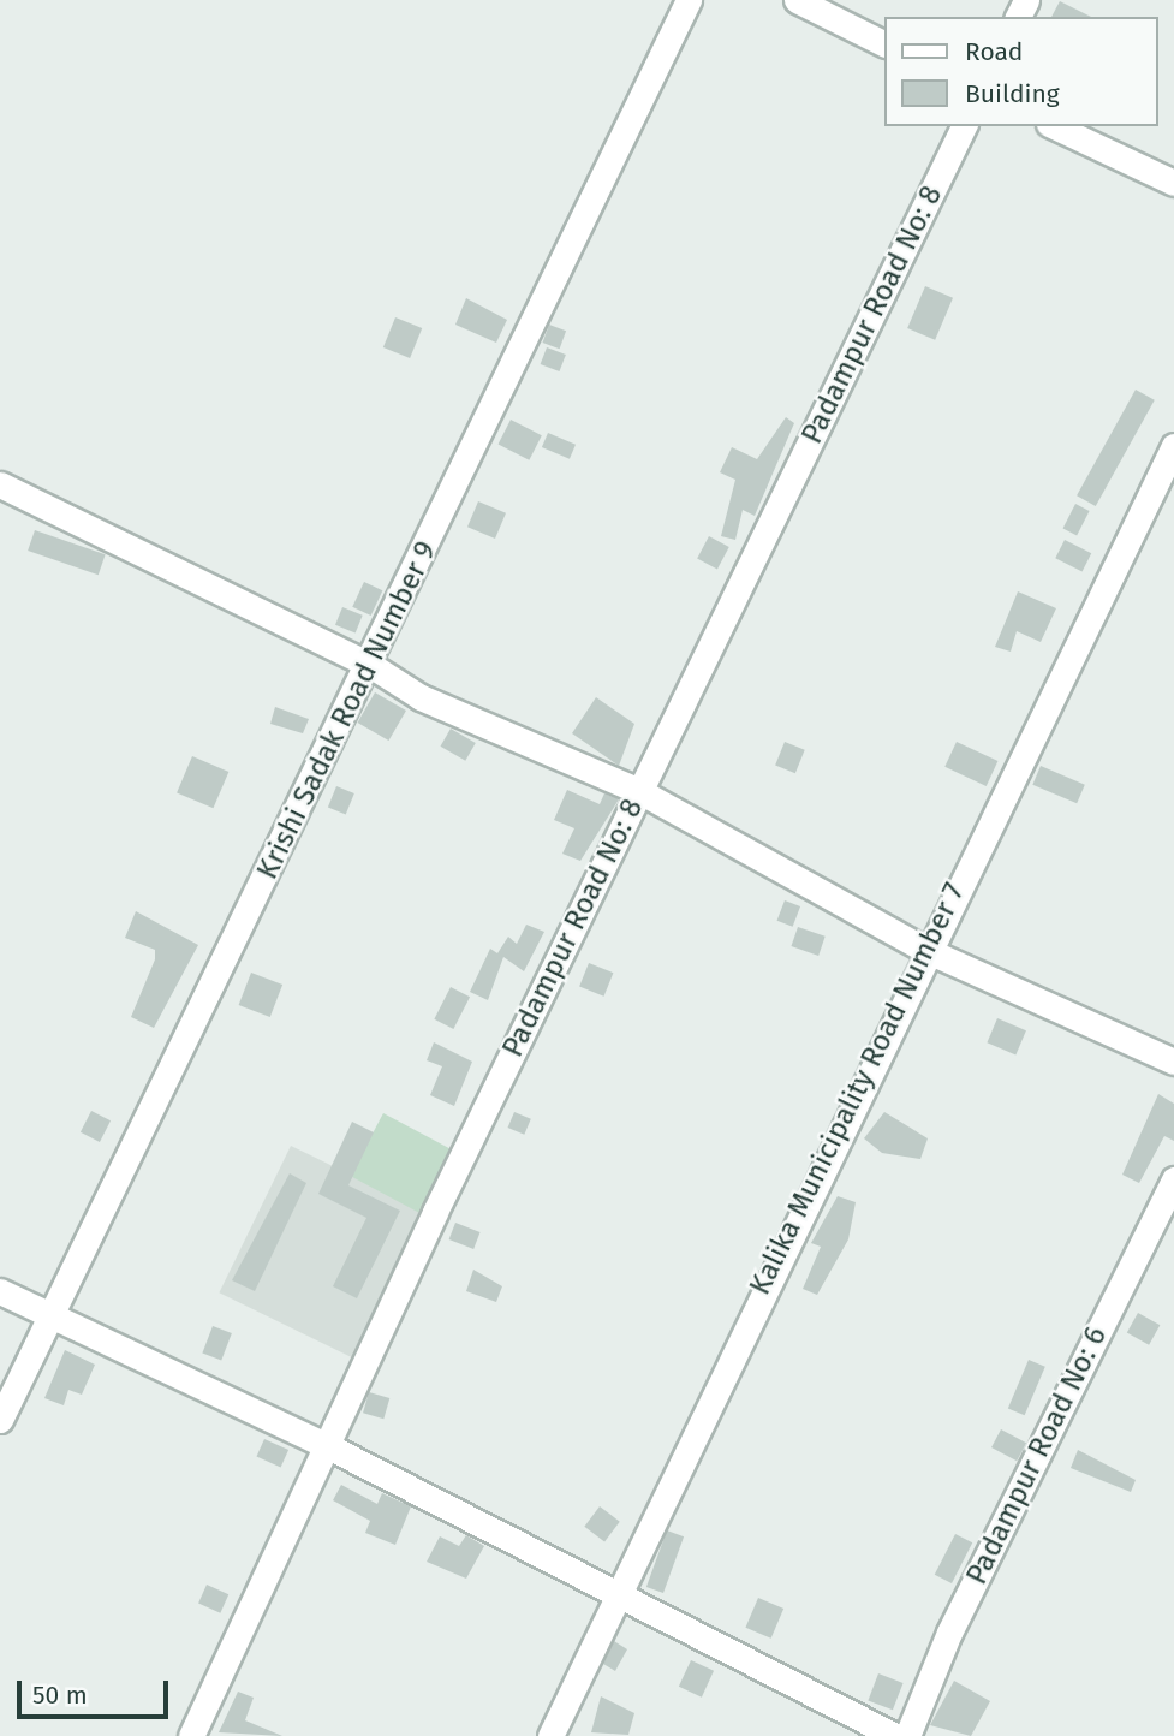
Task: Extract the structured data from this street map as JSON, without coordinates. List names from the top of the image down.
{
  "streets": {
    "street": [
      "Padampur Road No: 8",
      "Krishi Sadak Road Number 9",
      "Kalika Municipality Road Number 7",
      "Padampur Road No: 6"
    ]
  },
  "legend": ["Road", "Building"],
  "scale_bar": "50 m"
}
